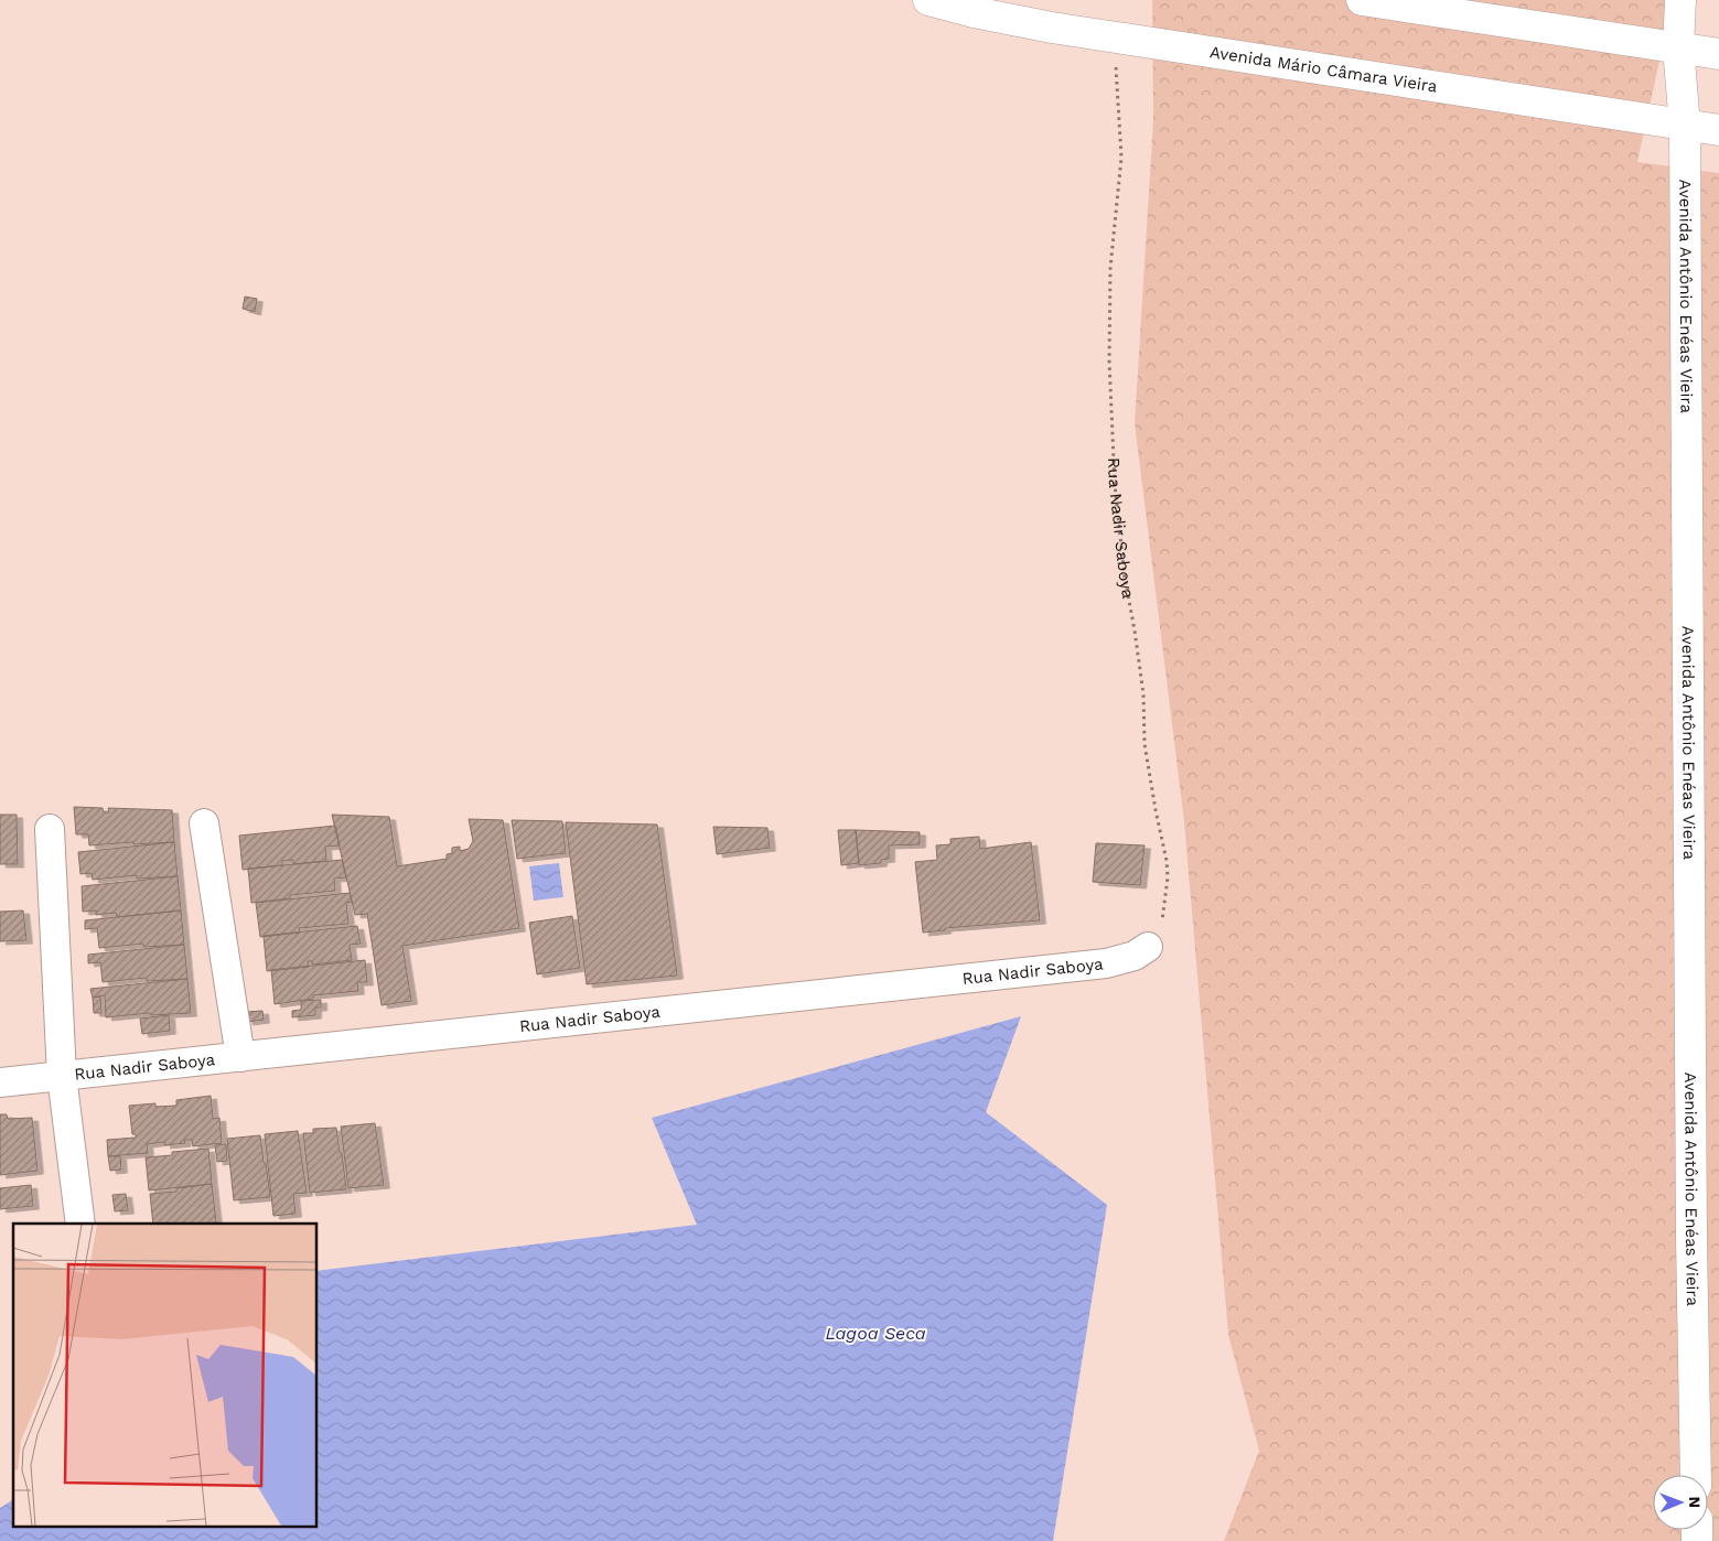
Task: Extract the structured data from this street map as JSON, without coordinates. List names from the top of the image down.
{
  "streets": {
    "street": ["Avenida Mário Câmara Vieira", "Avenida Antônio Enéas Vieira", "Rua Nadir Saboya"]
  },
  "crossings": [
    ["Avenida Mário Câmara Vieira", "Avenida Antônio Enéas Vieira"],
    ["Avenida Mário Câmara Vieira", "Rua Nadir Saboya"]
  ],
  "water": ["Lagoa Seca"],
  "north": "right"
}
